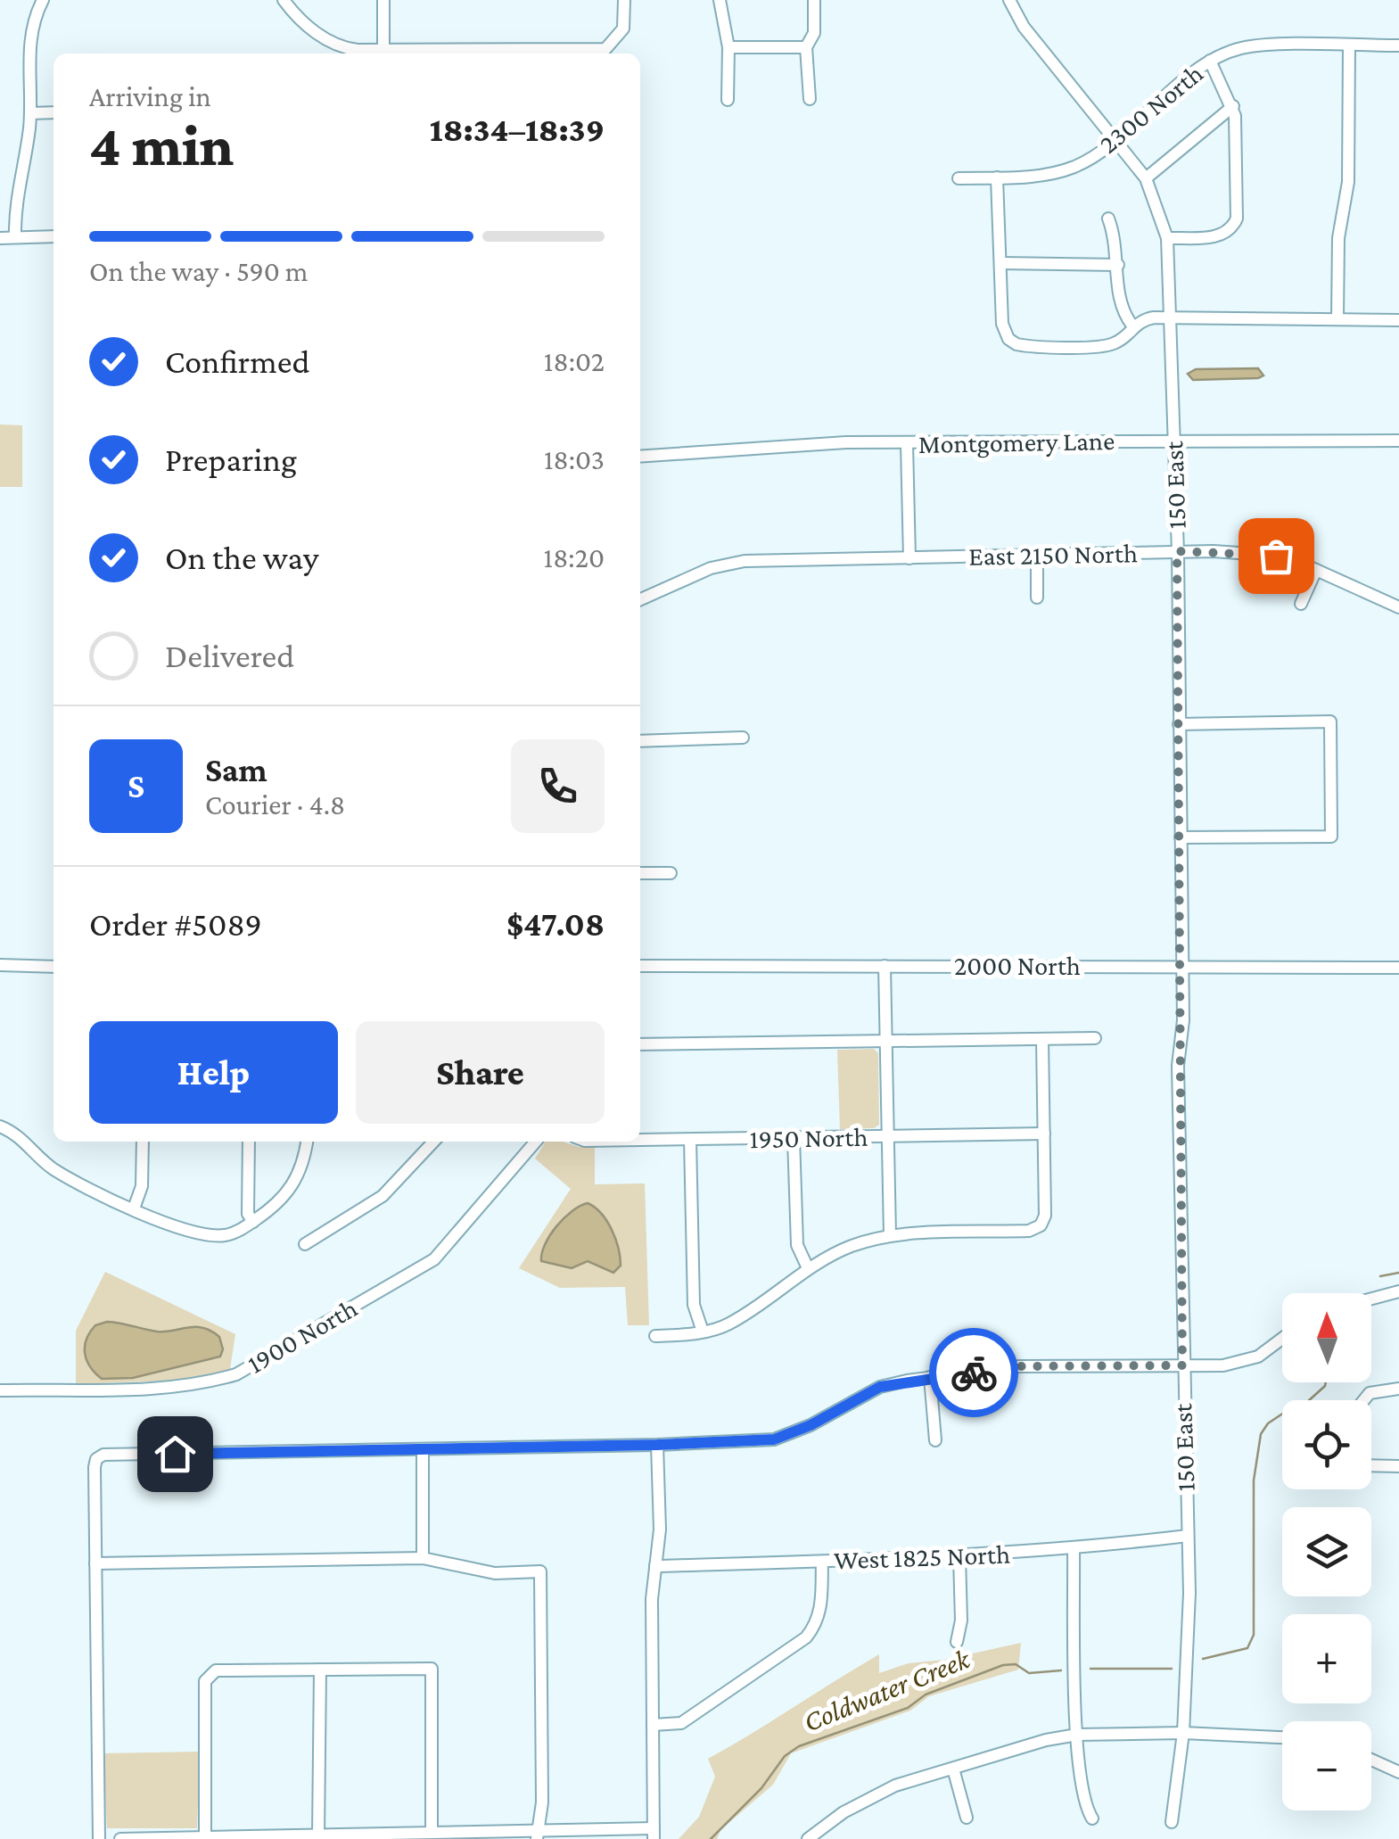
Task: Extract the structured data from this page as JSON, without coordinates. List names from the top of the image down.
{
  "streets": {
    "street": [
      "2300 North",
      "Montgomery Lane",
      "150 East",
      "East 2150 North",
      "2000 North",
      "1950 North",
      "1900 North",
      "West 1825 North"
    ]
  },
  "crossings": [
    ["2300 North", "150 East"],
    ["Montgomery Lane", "150 East"],
    ["150 East", "East 2150 North"],
    ["150 East", "2000 North"],
    ["150 East", "West 1825 North"]
  ],
  "water": ["Coldwater Creek"],
  "north": "top",
  "page": {
    "heading": ["4 min", "Arriving in", "18:34–18:39"],
    "panel": [
      "Sam",
      "Courier · 4.8",
      "Order #5089",
      "$47.08"
    ],
    "bar": "On the way · 590 m",
    "list": [
      ["Confirmed", "18:02"],
      ["Preparing", "18:03"],
      ["On the way", "18:20"],
      "Delivered"
    ],
    "round": "S",
    "buttons": ["Help", "Share"],
    "map_buttons": ["+", "−"]
  }
}
